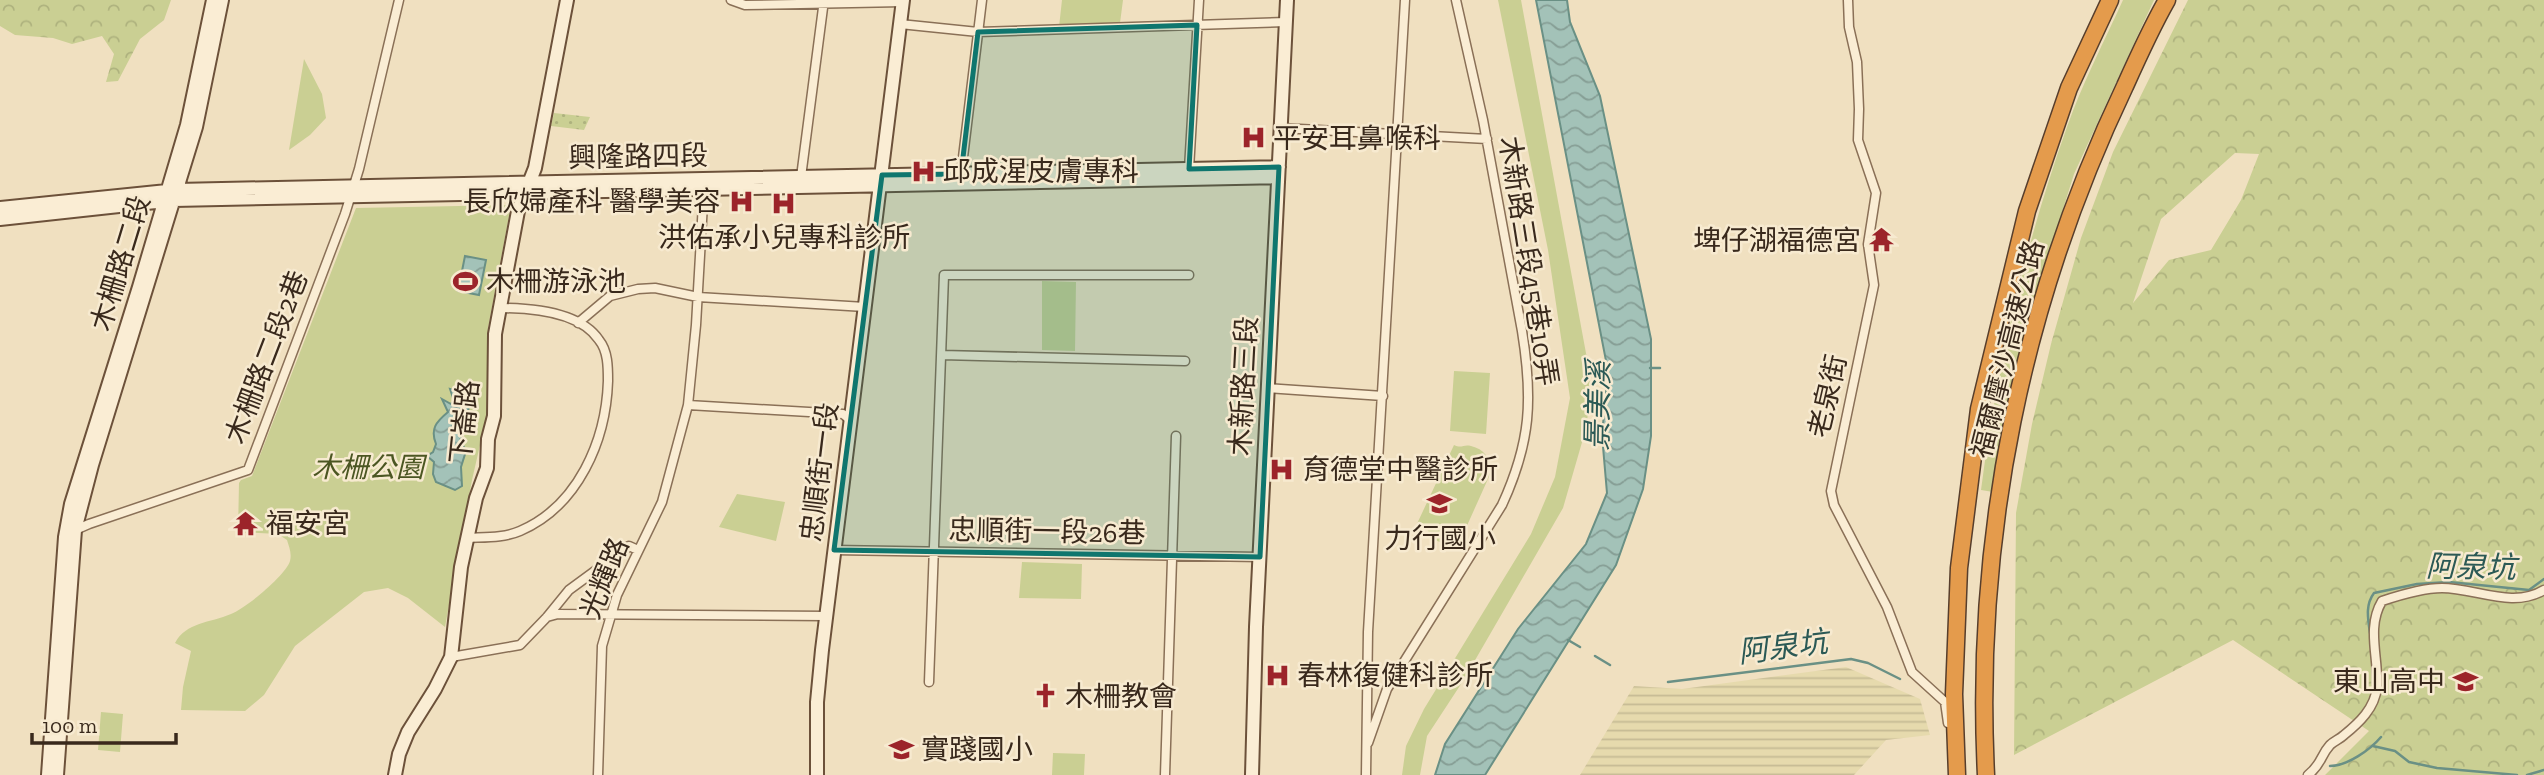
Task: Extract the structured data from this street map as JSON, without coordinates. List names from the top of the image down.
{
  "streets": {
    "highway": ["福爾摩沙高速公路"],
    "main road": [
      "興隆路四段",
      "木柵路二段",
      "木新路三段",
      "下崙路",
      "忠順街一段"
    ],
    "street": [
      "木新路三段45巷10弄",
      "木柵路二段2巷",
      "老泉街",
      "忠順街一段26巷",
      "光輝路"
    ]
  },
  "crossings": [
    ["興隆路四段", "木柵路二段"],
    ["興隆路四段", "木柵路二段2巷"],
    ["興隆路四段", "木新路三段"],
    ["興隆路四段", "下崙路"],
    ["興隆路四段", "忠順街一段"],
    ["興隆路四段", "光輝路"],
    ["木柵路二段", "木柵路二段2巷"],
    ["福爾摩沙高速公路", "老泉街"],
    ["木新路三段", "忠順街一段26巷"],
    ["忠順街一段", "忠順街一段26巷"]
  ],
  "water": ["景美溪", "阿泉坑"],
  "parks": ["木柵公園"],
  "places": {
    "hospital": [
      "平安耳鼻喉科",
      "邱成湦皮膚專科",
      "長欣婦產科 醫學美容",
      "洪佑承小兒專科診所",
      "育德堂中醫診所",
      "春林復健科診所"
    ],
    "temple": ["埤仔湖福德宮", "福安宮"],
    "sports": ["木柵游泳池"],
    "school or university": ["力行國小", "東山高中", "實踐國小"],
    "church": ["木柵教會"]
  },
  "scale_bar": "100 m"
}
